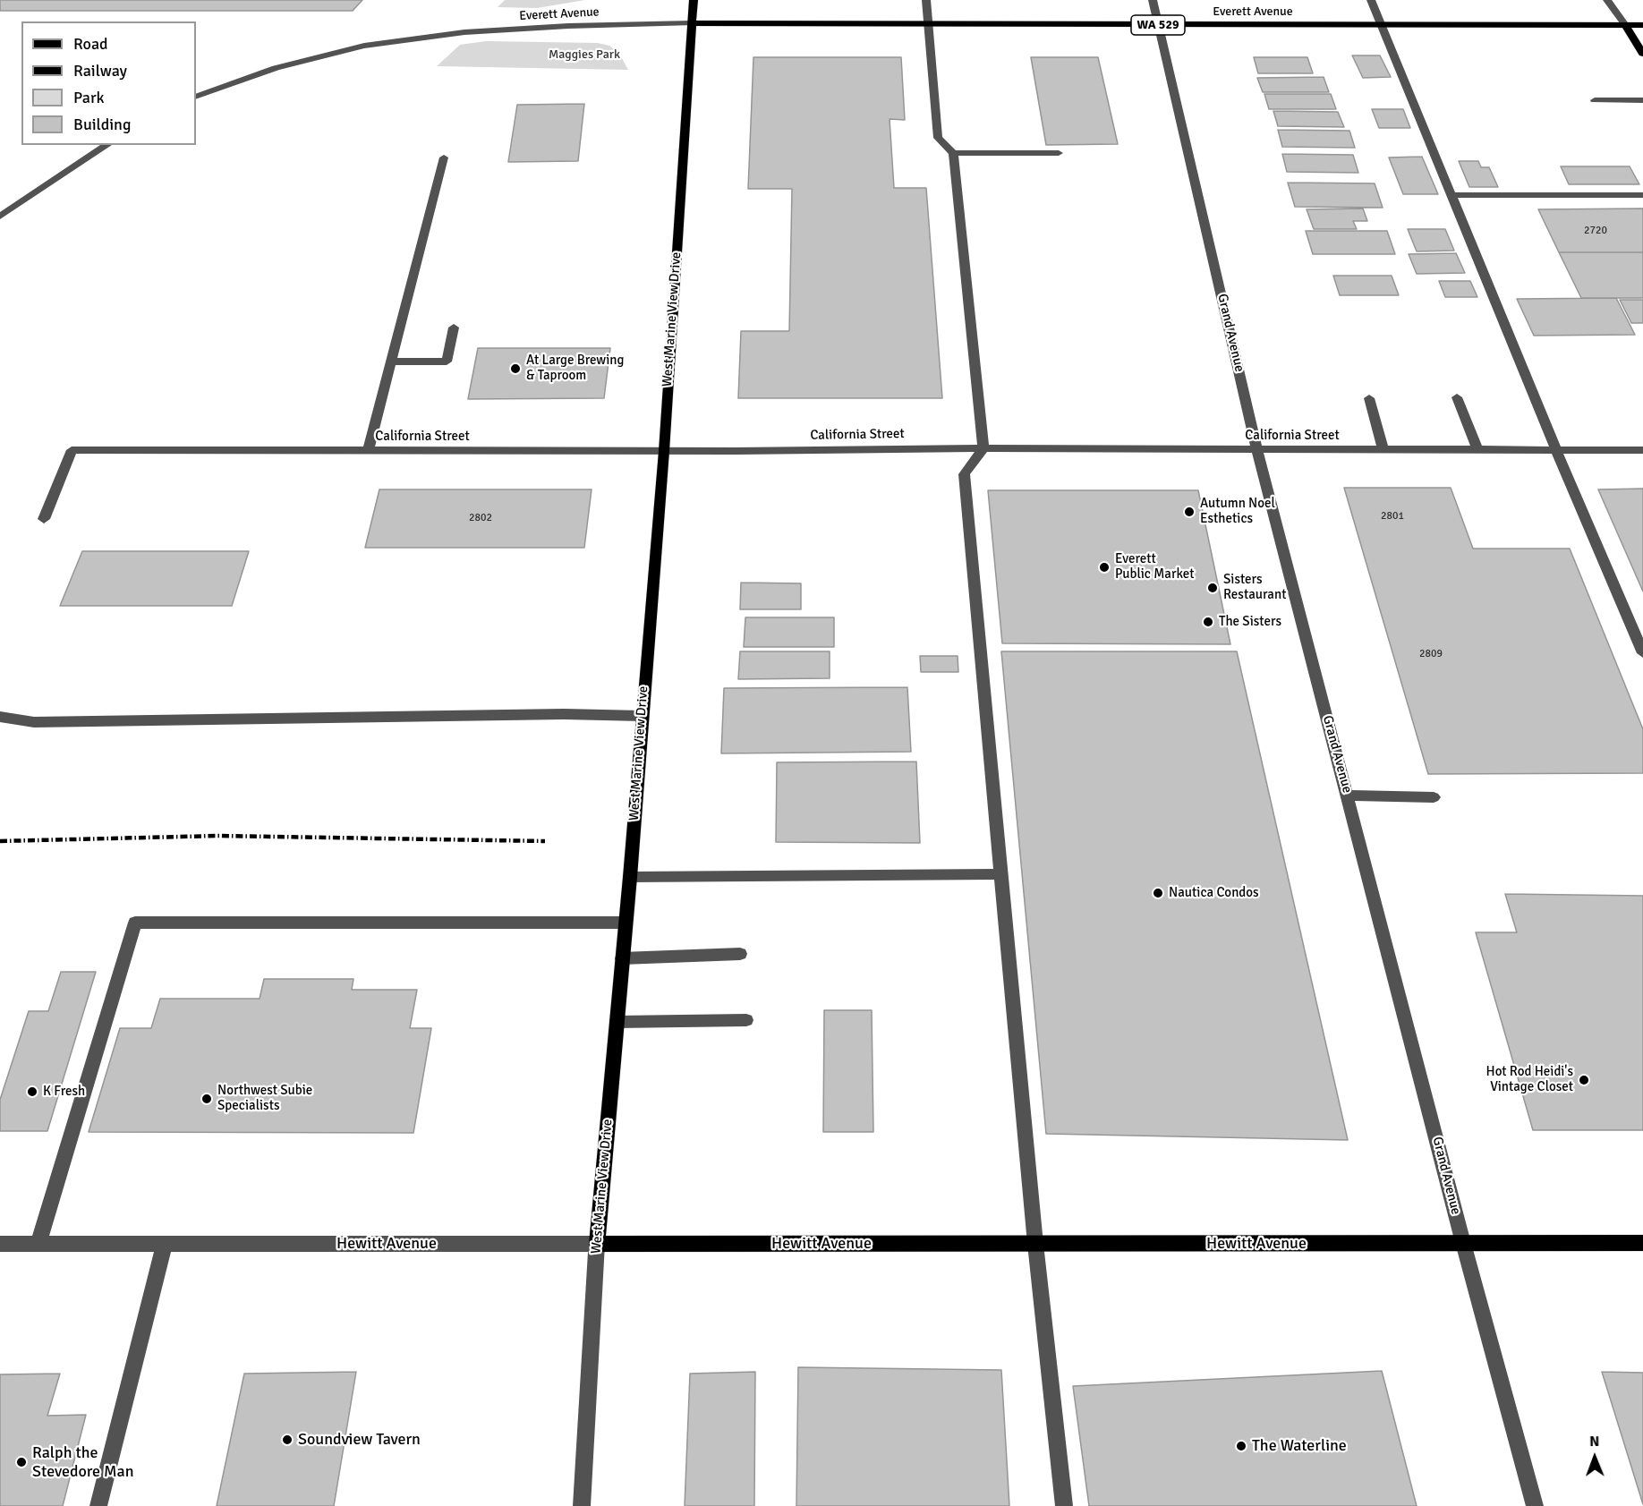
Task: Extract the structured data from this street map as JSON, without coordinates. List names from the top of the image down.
{
  "streets": {
    "main road": [
      "Everett Avenue",
      "WA 529",
      "West Marine View Drive",
      "Hewitt Avenue"
    ],
    "street": ["Grand Avenue", "California Street"]
  },
  "crossings": [
    ["Everett Avenue", "West Marine View Drive"],
    ["Everett Avenue", "Grand Avenue"],
    ["West Marine View Drive", "California Street"],
    ["West Marine View Drive", "Hewitt Avenue"],
    ["Grand Avenue", "California Street"],
    ["Grand Avenue", "Hewitt Avenue"]
  ],
  "parks": ["Maggies Park"],
  "places": [
    "At Large Brewing & Taproom",
    "Autumn Noel Esthetics",
    "Everett Public Market",
    "Sisters Restaurant",
    "The Sisters",
    "Nautica Condos",
    "Hot Rod Heidi's Vintage Closet",
    "K Fresh",
    "Northwest Subie Specialists",
    "Soundview Tavern",
    "The Waterline",
    "Ralph the Stevedore Man"
  ],
  "house_numbers": [
    "2720",
    "2801",
    "2802",
    "2809"
  ],
  "legend": [
    "Road",
    "Railway",
    "Park",
    "Building"
  ],
  "north": "top"
}
